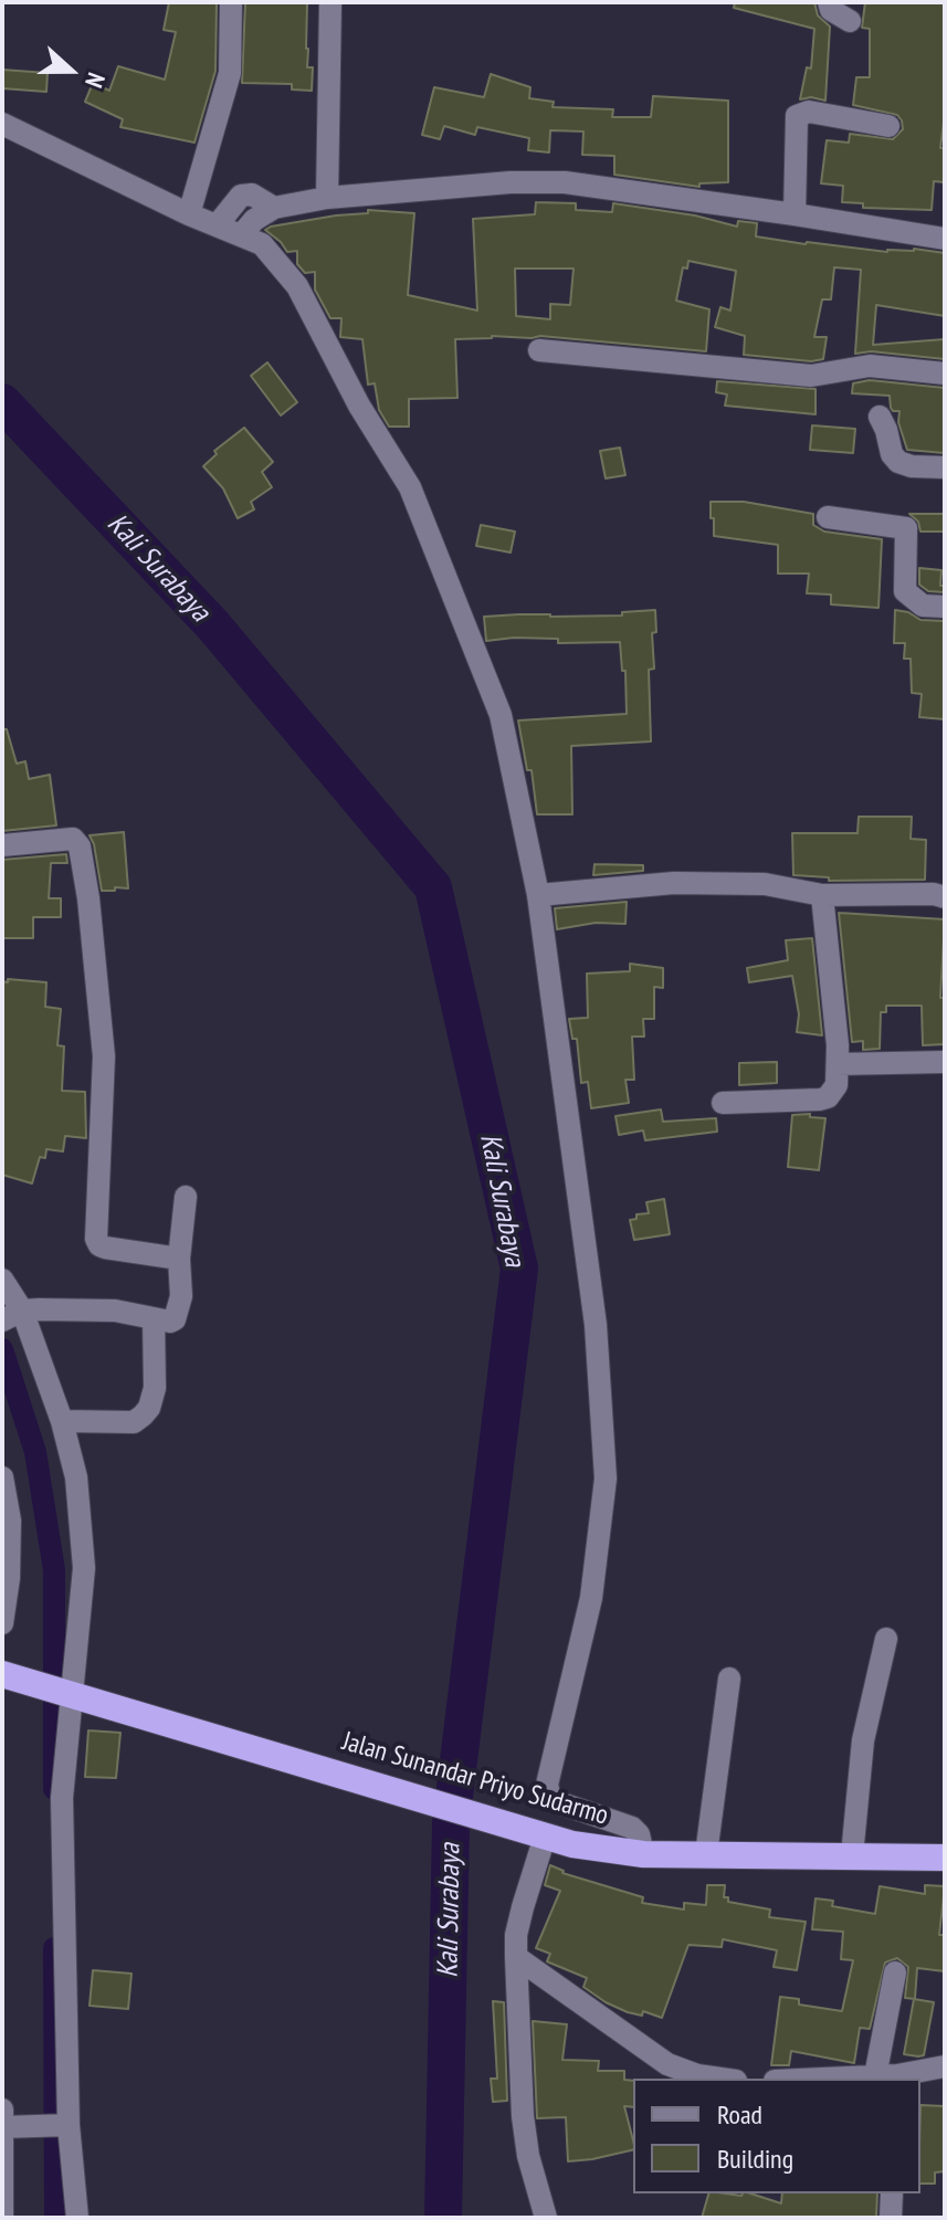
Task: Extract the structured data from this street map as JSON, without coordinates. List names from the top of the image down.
{
  "streets": {
    "highway": ["Jalan Sunandar Priyo Sudarmo"]
  },
  "water": ["Kali Surabaya"],
  "legend": ["Road", "Building"],
  "north": "right"
}
